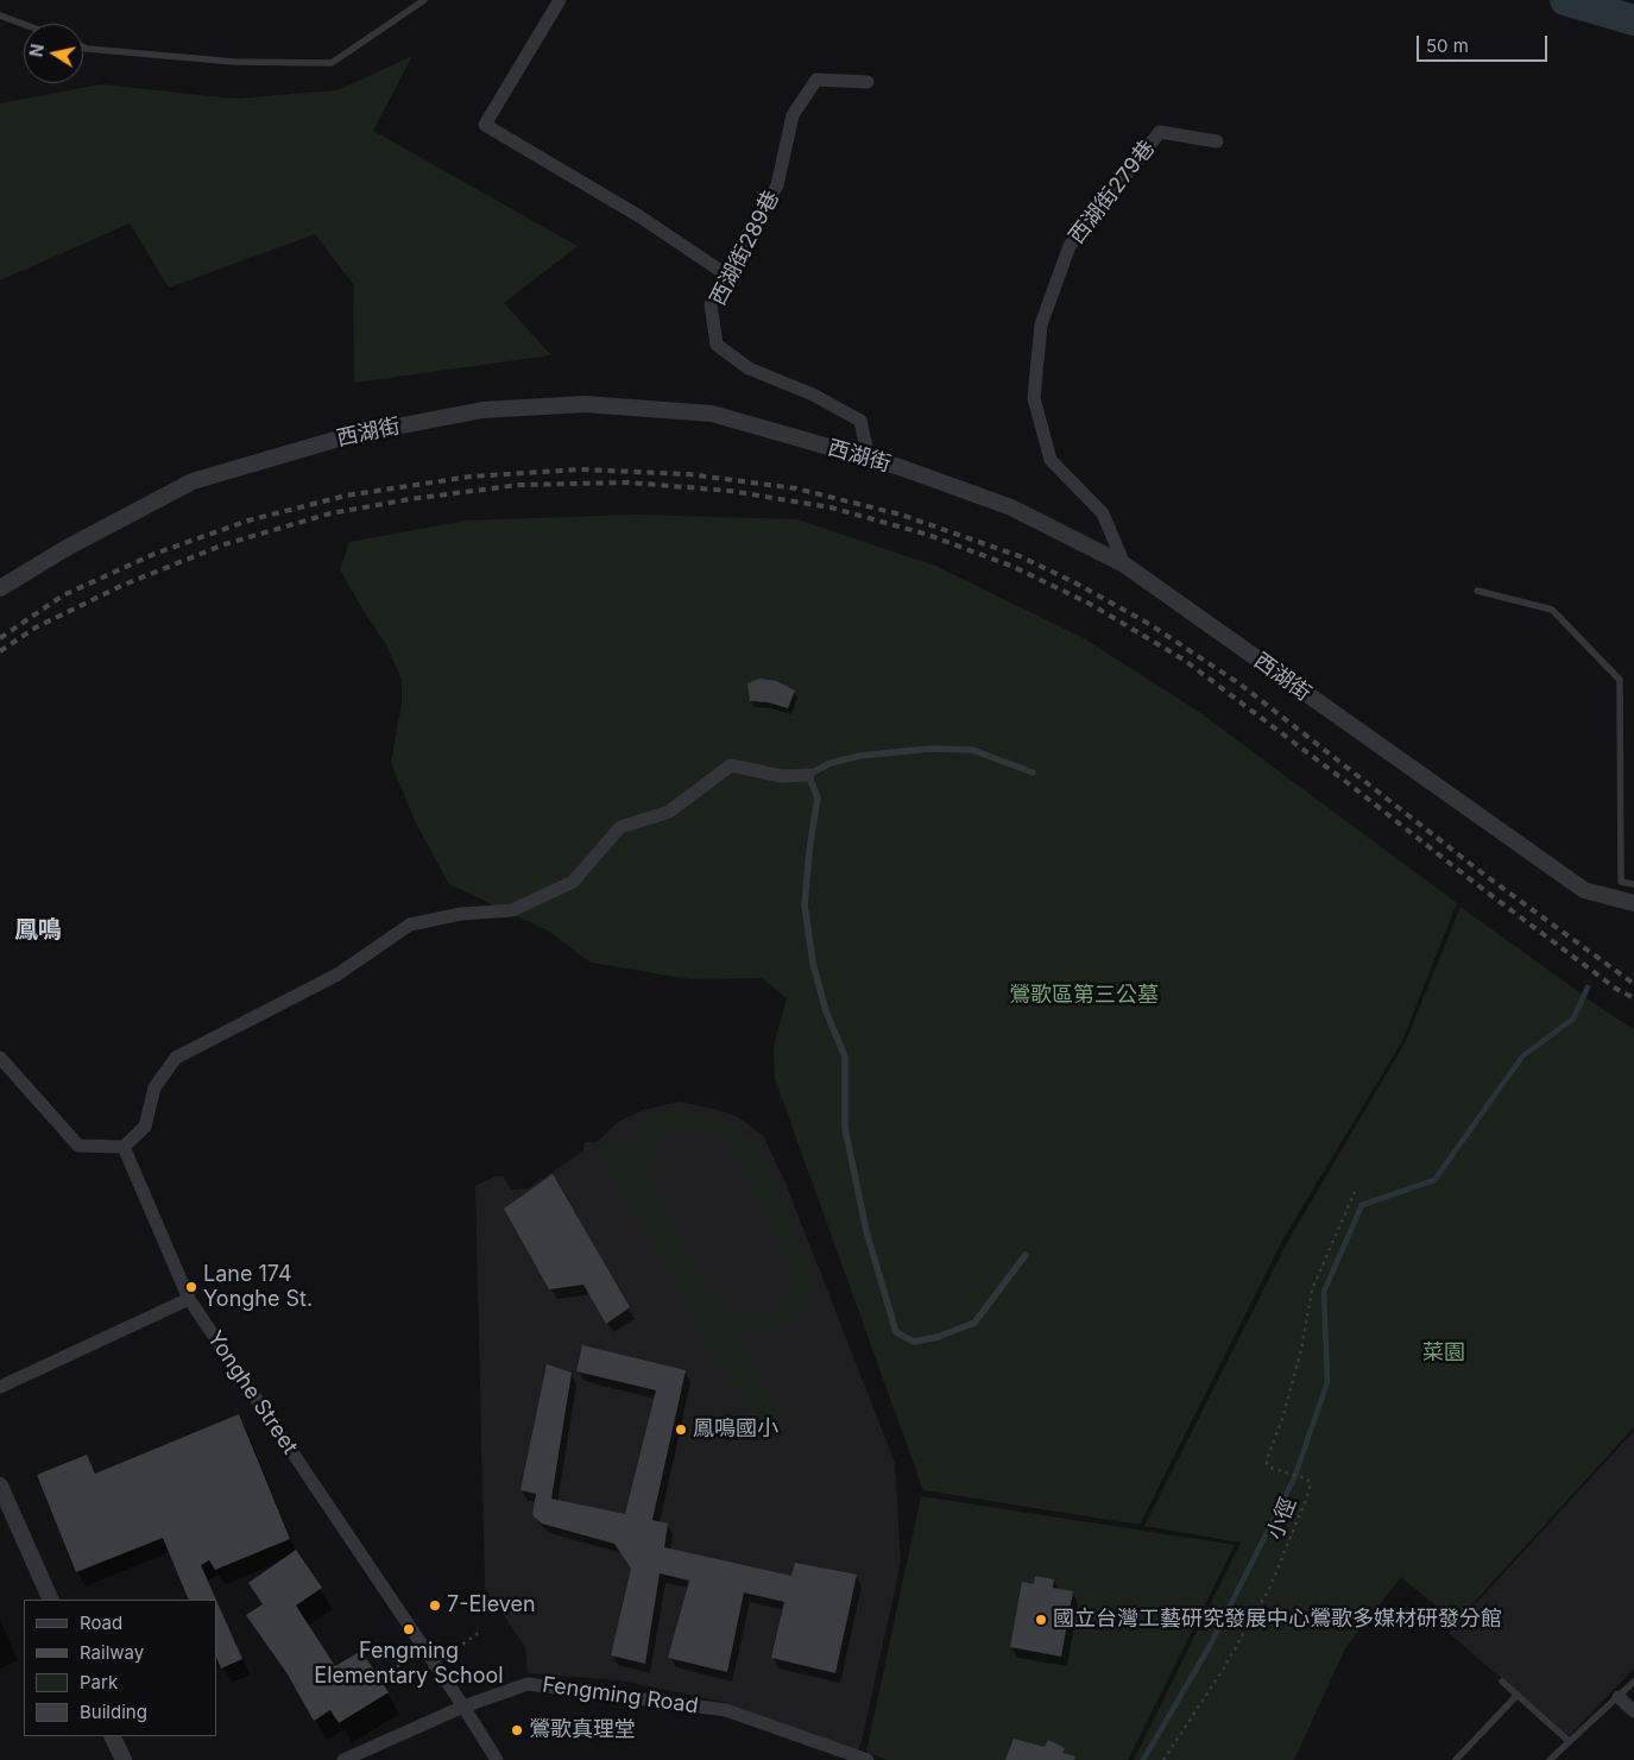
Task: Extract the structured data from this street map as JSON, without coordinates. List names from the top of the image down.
{
  "streets": {
    "street": [
      "西湖街279巷",
      "西湖街289巷",
      "西湖街",
      "Yonghe Street",
      "Fengming Road"
    ],
    "path": ["小徑"]
  },
  "crossings": [
    ["西湖街279巷", "西湖街"],
    ["西湖街289巷", "西湖街"],
    ["Yonghe Street", "Fengming Road"]
  ],
  "districts": ["鳳鳴"],
  "parks": ["鶯歌區第三公墓", "菜園"],
  "places": [
    "Lane 174 Yonghe St.",
    "鳳鳴國小",
    "7-Eleven",
    "國立台灣工藝研究發展中心鶯歌多媒材研發分館",
    "Fengming Elementary School",
    "鶯歌真理堂"
  ],
  "legend": [
    "Road",
    "Railway",
    "Park",
    "Building"
  ],
  "scale_bar": "50 m",
  "north": "left"
}
